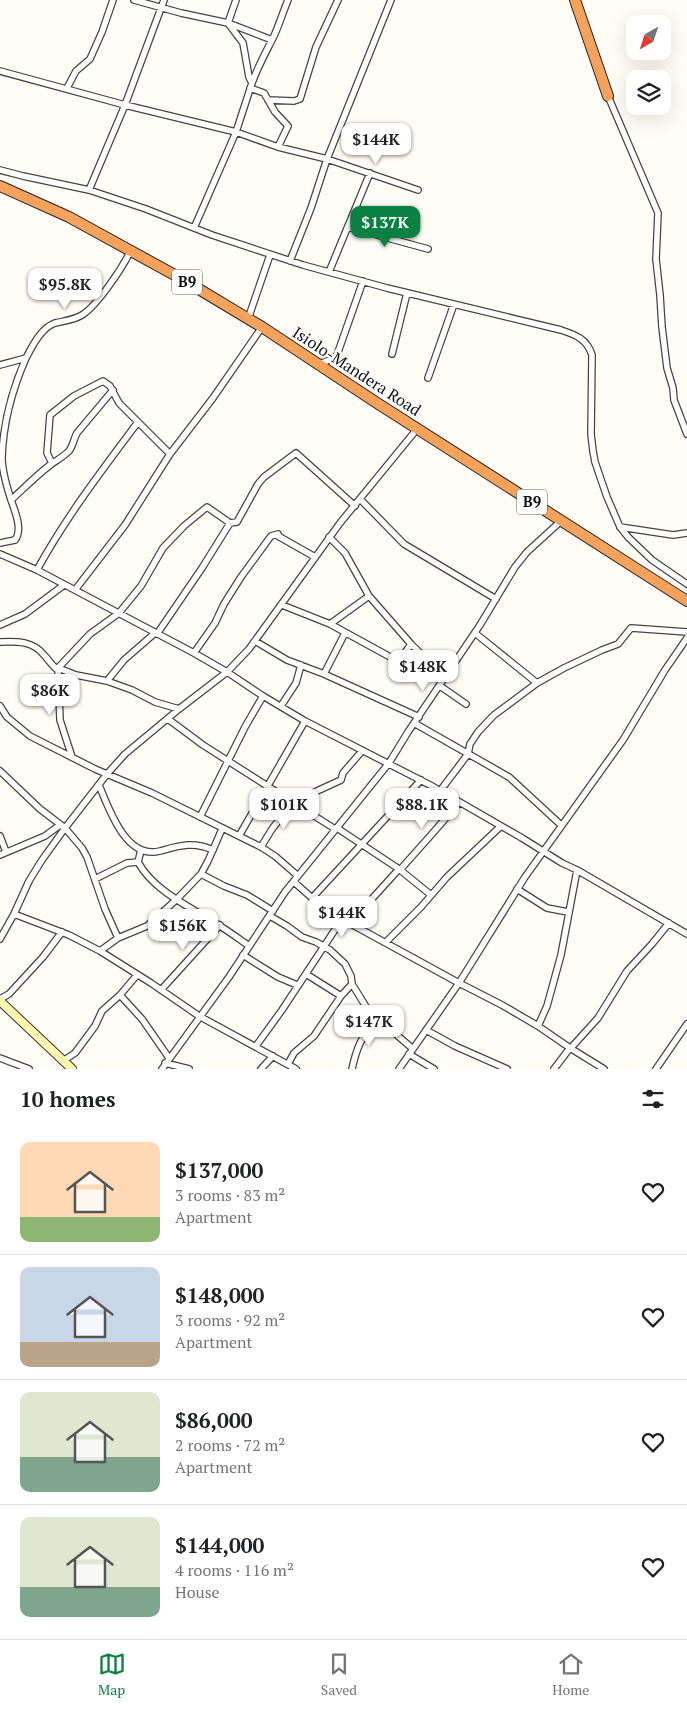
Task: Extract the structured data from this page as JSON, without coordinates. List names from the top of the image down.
{
  "streets": {
    "highway": ["B9", "Isiolo-Mandera Road"]
  },
  "north": "bottom left",
  "page": {
    "price": [
      "$144K",
      "$137K",
      "$95.8K",
      "$148K",
      "$86K",
      "$101K",
      "$88.1K",
      "$144K",
      "$156K",
      "$147K"
    ],
    "heading": "10 homes",
    "list": [
      {
        "name": "$137,000",
        "note": "3 rooms · 83 m² · Apartment"
      },
      {
        "name": "$148,000",
        "note": "3 rooms · 92 m² · Apartment"
      },
      {
        "name": "$86,000",
        "note": "2 rooms · 72 m² · Apartment"
      },
      {
        "name": "$144,000",
        "note": "4 rooms · 116 m² · House"
      }
    ],
    "tabs": ["Map", "Saved", "Home"]
  }
}
